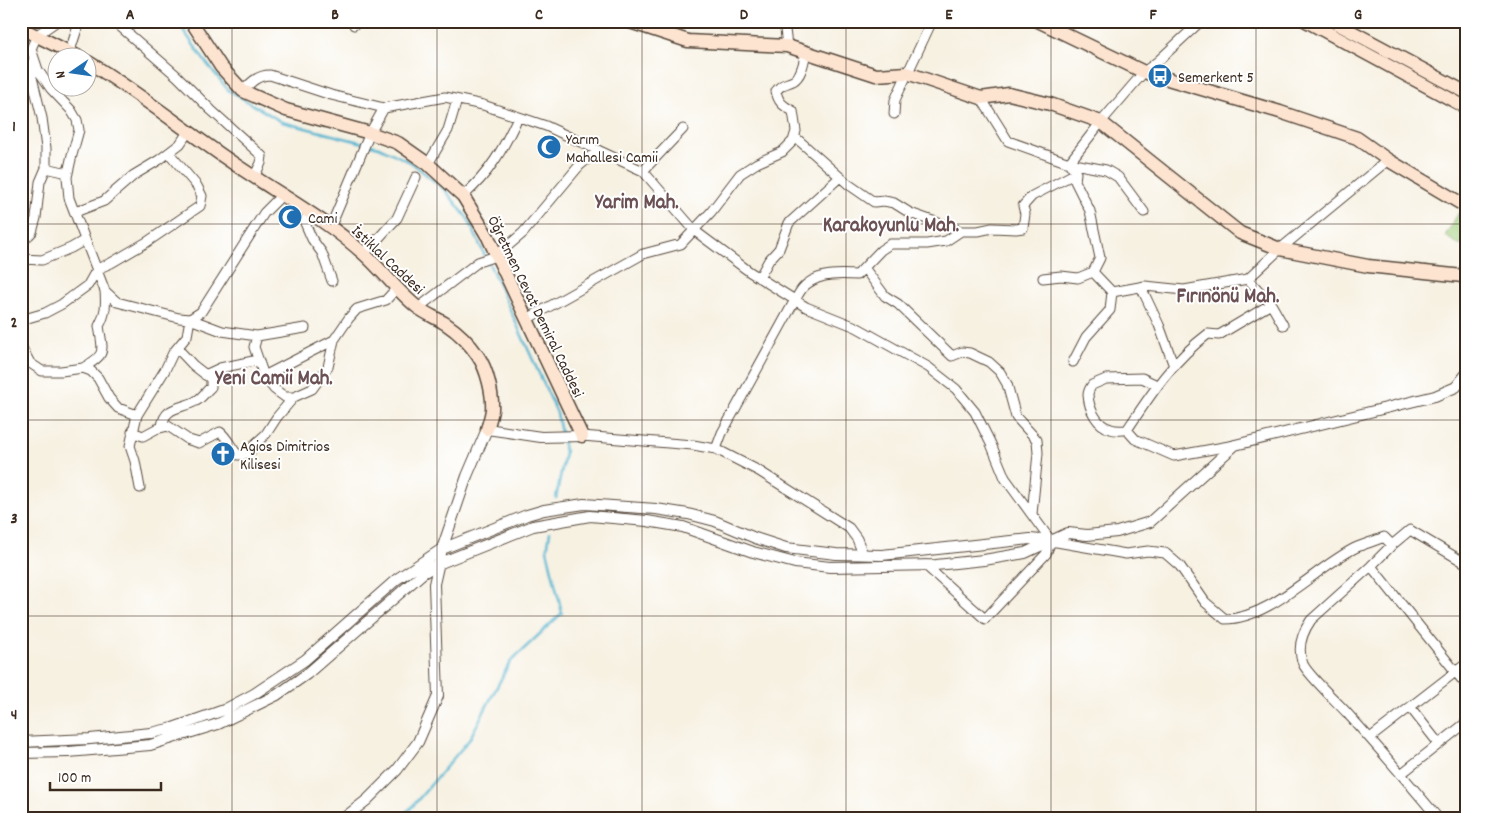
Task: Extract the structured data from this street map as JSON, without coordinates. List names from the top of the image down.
{
  "streets": {
    "main road": ["İstiklal Caddesi", "Öğretmen Cevat Demiral Caddesi"]
  },
  "districts": [
    "Yarim Mah.",
    "Karakoyunlu Mah.",
    "Fırınönü Mah.",
    "Yeni Camii Mah."
  ],
  "places": {
    "bus stop": ["Semerkent 5"],
    "mosque": ["Yarım Mahallesi Camii", "Cami"],
    "church": ["Agios Dimitrios Kilisesi"]
  },
  "scale_bar": "100 m",
  "north": "left",
  "grid": {
    "columns": [
      "A",
      "B",
      "C",
      "D",
      "E",
      "F",
      "G"
    ],
    "rows": [
      "1",
      "2",
      "3",
      "4"
    ]
  }
}
